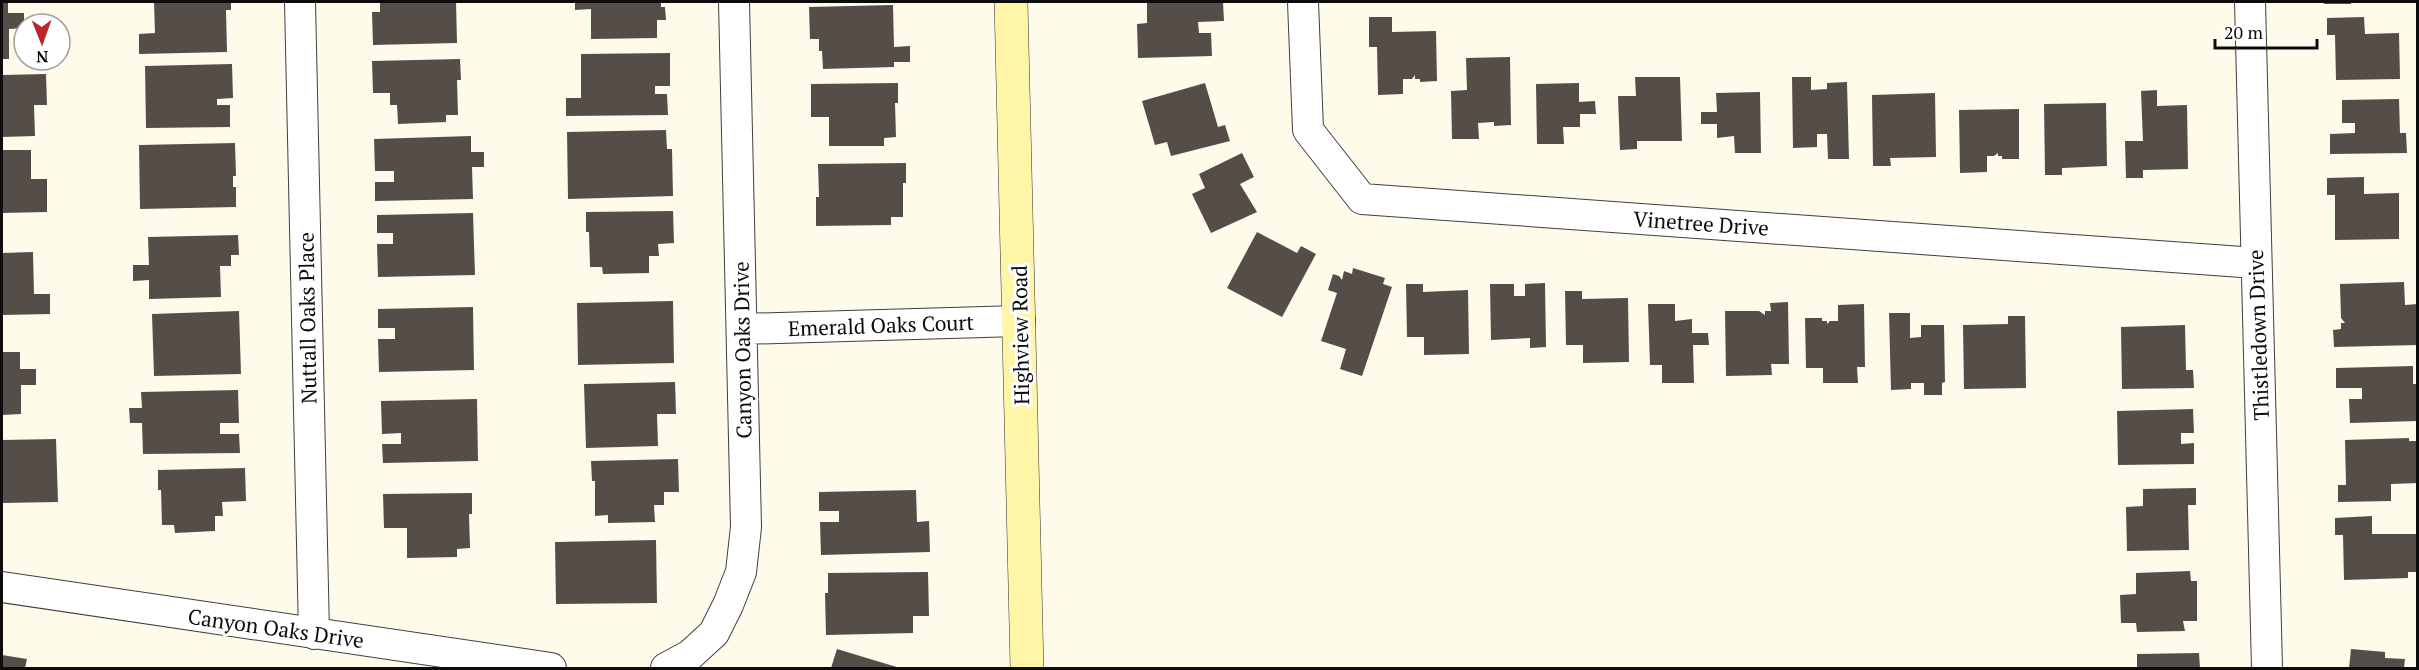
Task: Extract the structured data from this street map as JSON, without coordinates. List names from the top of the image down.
{
  "streets": {
    "street": [
      "Vinetree Drive",
      "Nuttall Oaks Place",
      "Emerald Oaks Court",
      "Highview Road",
      "Thistledown Drive",
      "Canyon Oaks Drive"
    ]
  },
  "crossings": [
    ["Vinetree Drive", "Thistledown Drive"],
    ["Nuttall Oaks Place", "Canyon Oaks Drive"],
    ["Emerald Oaks Court", "Highview Road"],
    ["Emerald Oaks Court", "Canyon Oaks Drive"]
  ],
  "scale_bar": "20 m",
  "north": "bottom"
}
